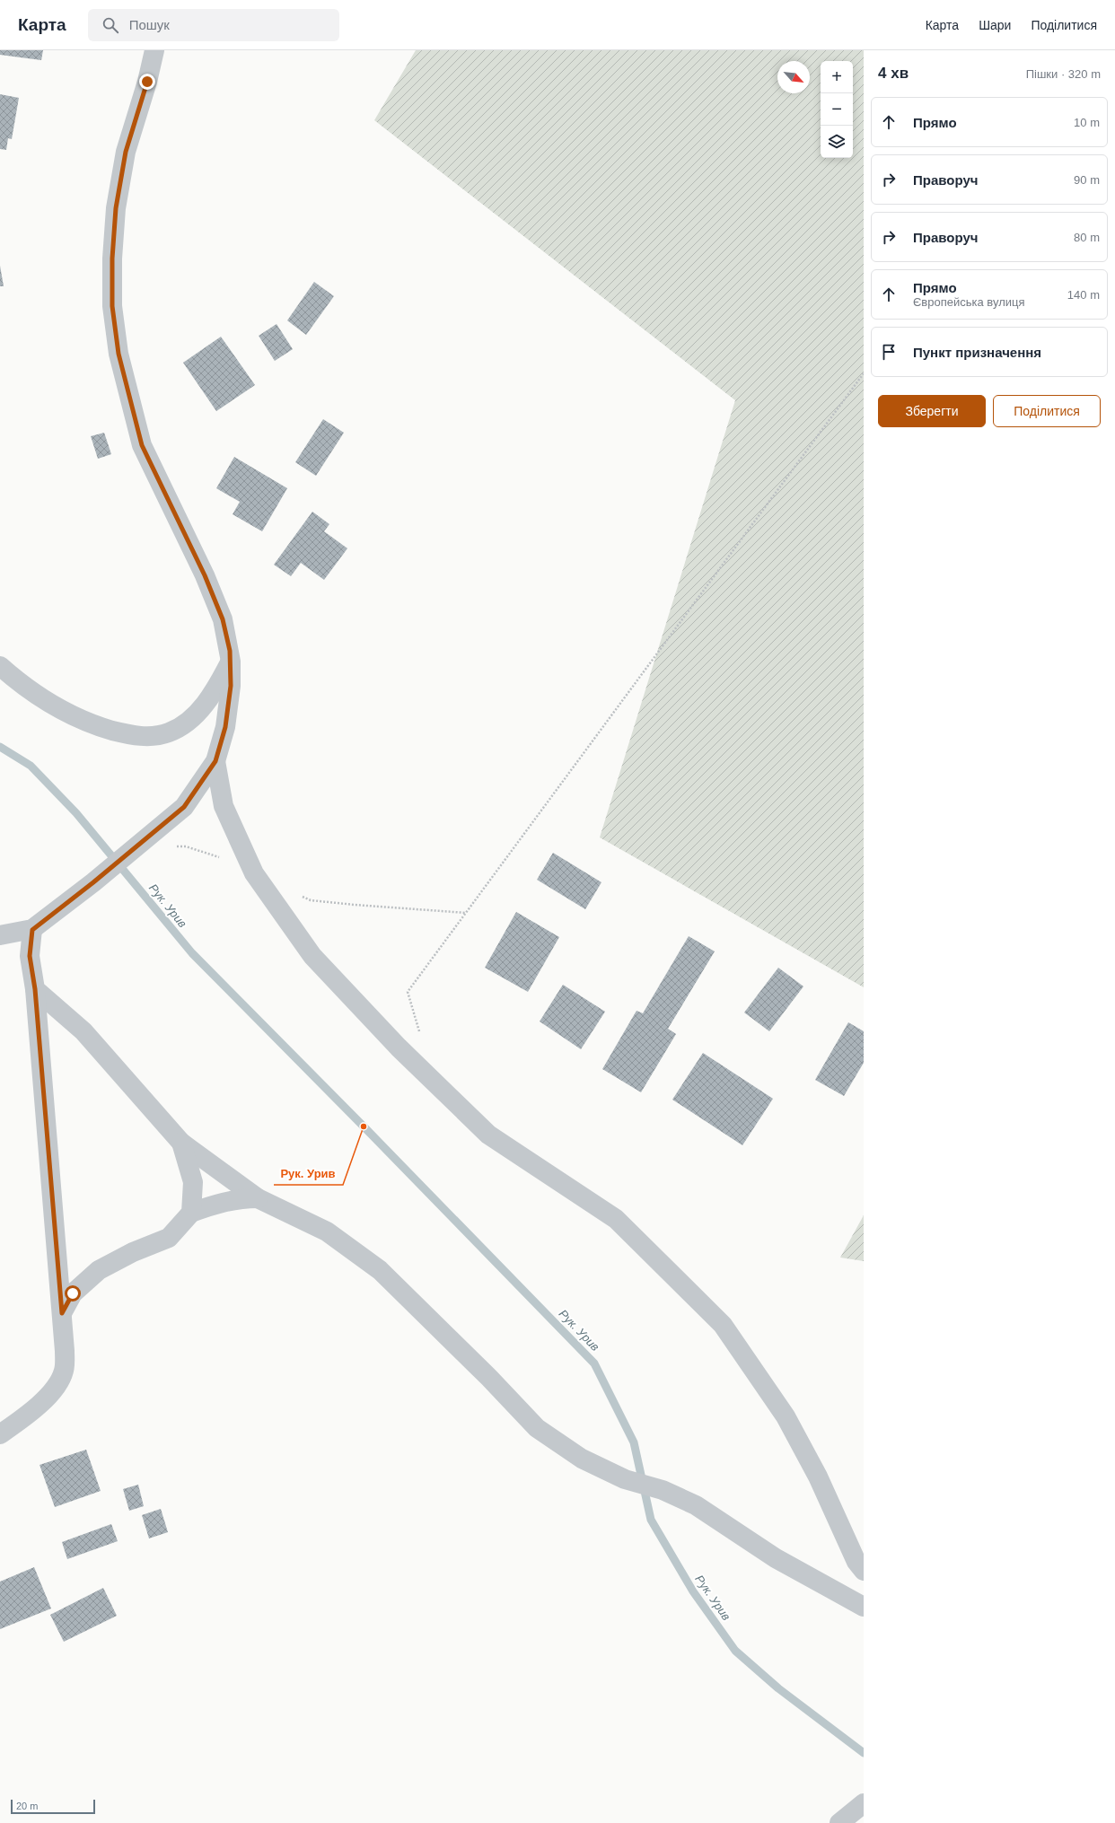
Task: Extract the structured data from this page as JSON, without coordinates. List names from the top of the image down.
{
  "water": ["Рук. Урив"],
  "places": ["Рук. Урив"],
  "scale_bar": "20 m",
  "north": "bottom right",
  "page": {
    "header": "Карта",
    "search": "Пошук",
    "nav": ["Карта", "Шари", "Поділитися"],
    "heading": ["4 хв", "Пішки · 320 m"],
    "map_buttons": ["+", "−"],
    "list": [
      ["Прямо", "10 m"],
      ["Праворуч", "90 m"],
      ["Праворуч", "80 m"],
      ["Прямо", "Європейська вулиця", "140 m"],
      "Пункт призначення"
    ],
    "buttons": ["Зберегти", "Поділитися"],
    "scale": "20 m"
  }
}
